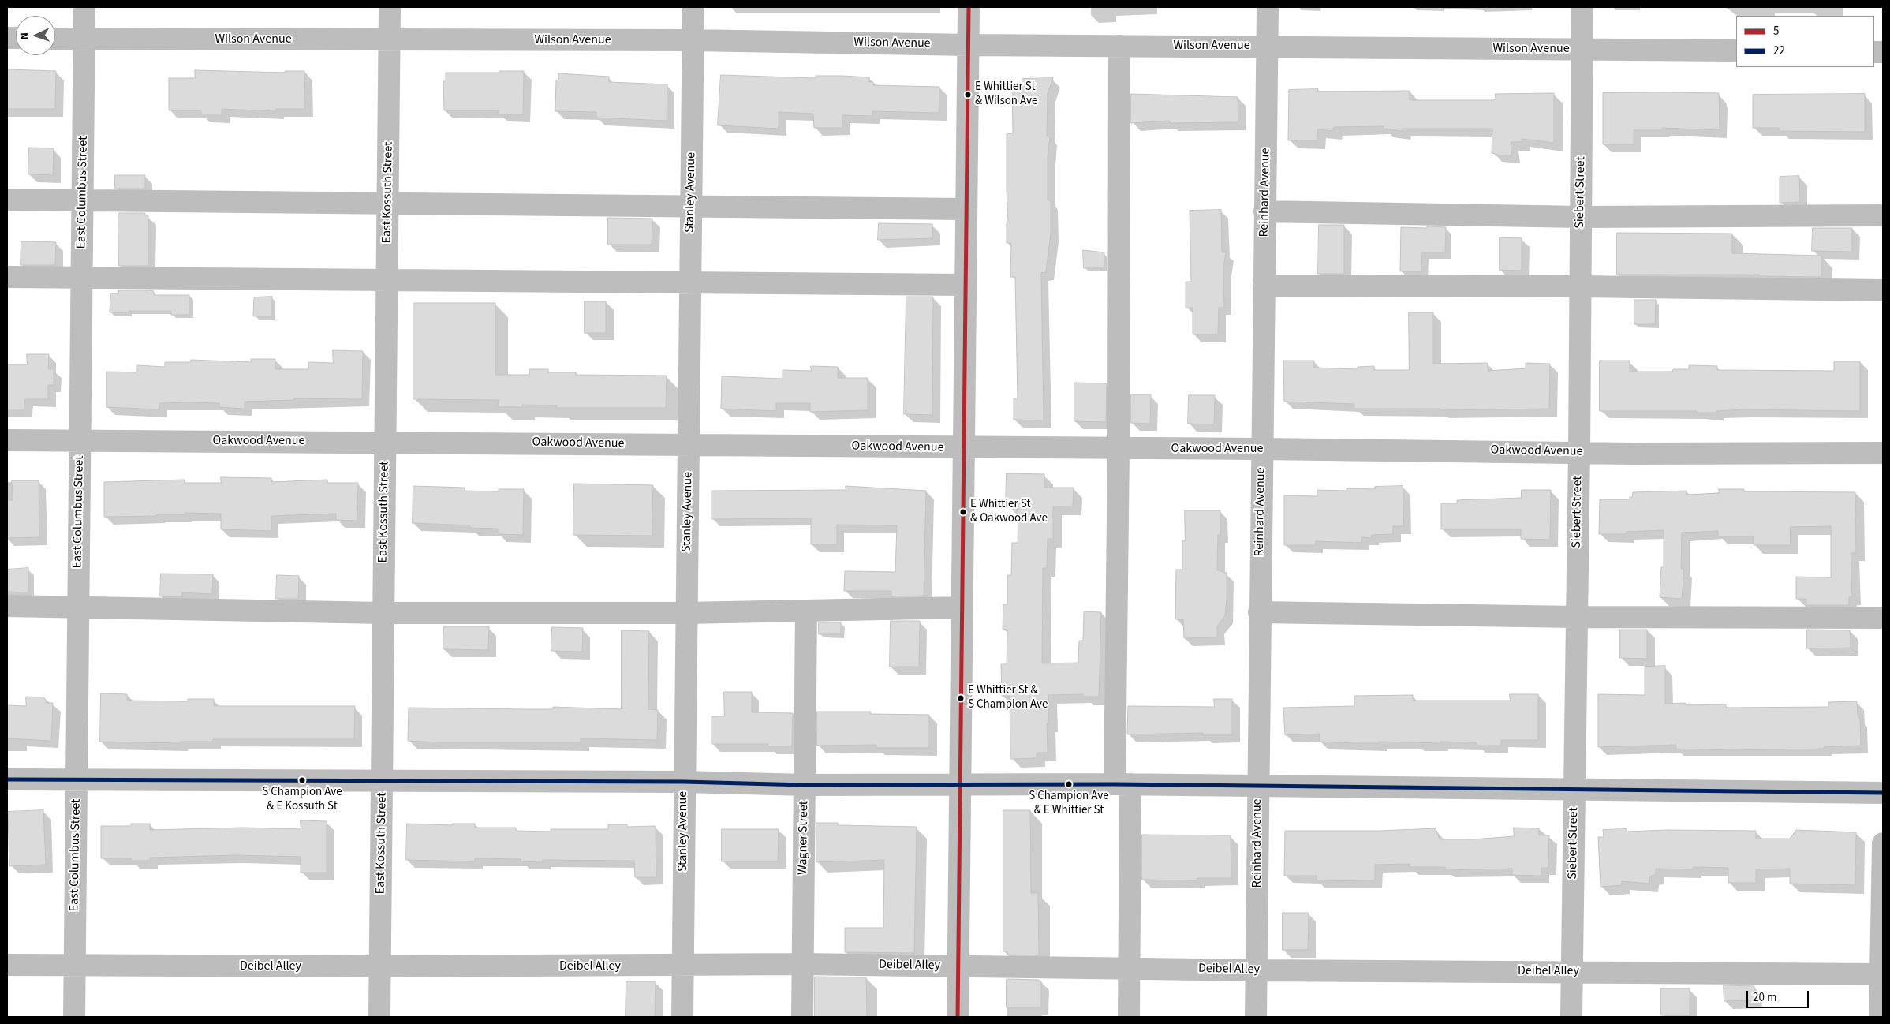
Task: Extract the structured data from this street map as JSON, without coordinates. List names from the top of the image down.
{
  "streets": {
    "street": [
      "Wilson Avenue",
      "East Columbus Street",
      "East Kossuth Street",
      "Stanley Avenue",
      "Reinhard Avenue",
      "Siebert Street",
      "Oakwood Avenue",
      "Wagner Street",
      "Deibel Alley"
    ]
  },
  "crossings": [
    ["Wilson Avenue", "East Columbus Street"],
    ["Wilson Avenue", "East Kossuth Street"],
    ["Wilson Avenue", "Stanley Avenue"],
    ["Wilson Avenue", "Reinhard Avenue"],
    ["Wilson Avenue", "Siebert Street"],
    ["East Columbus Street", "Oakwood Avenue"],
    ["East Columbus Street", "Deibel Alley"],
    ["East Kossuth Street", "Oakwood Avenue"],
    ["East Kossuth Street", "Deibel Alley"],
    ["Stanley Avenue", "Oakwood Avenue"],
    ["Stanley Avenue", "Deibel Alley"],
    ["Reinhard Avenue", "Oakwood Avenue"],
    ["Reinhard Avenue", "Deibel Alley"],
    ["Siebert Street", "Oakwood Avenue"],
    ["Siebert Street", "Deibel Alley"],
    ["Wagner Street", "Deibel Alley"]
  ],
  "places": [
    "E Whittier St & Wilson Ave",
    "E Whittier St & Oakwood Ave",
    "E Whittier St & S Champion Ave",
    "S Champion Ave & E Kossuth St",
    "S Champion Ave & E Whittier St"
  ],
  "lines": ["transit line 5", "transit line 22"],
  "legend": ["5", "22"],
  "scale_bar": "20 m",
  "north": "left"
}
